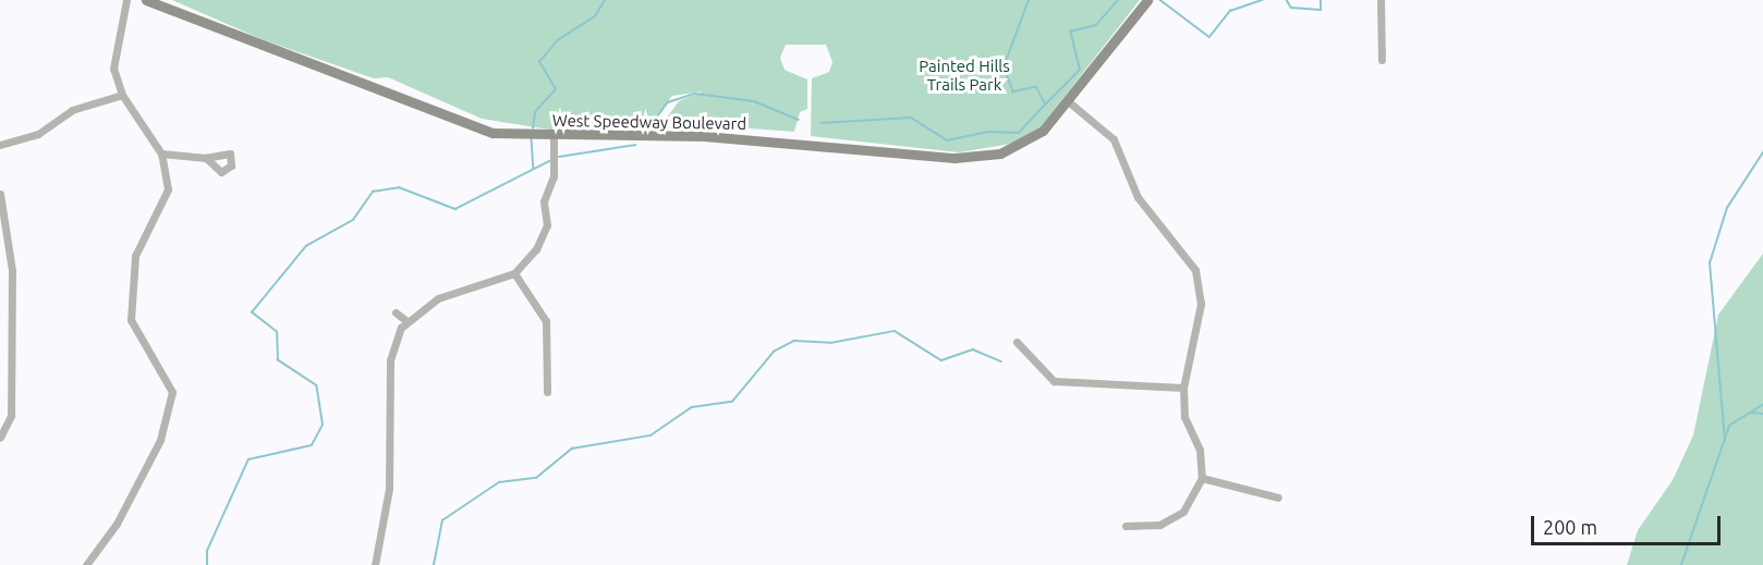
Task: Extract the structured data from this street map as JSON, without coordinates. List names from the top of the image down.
{
  "streets": {
    "main road": ["West Speedway Boulevard"]
  },
  "parks": ["Painted Hills Trails Park"],
  "scale_bar": "200 m"
}
